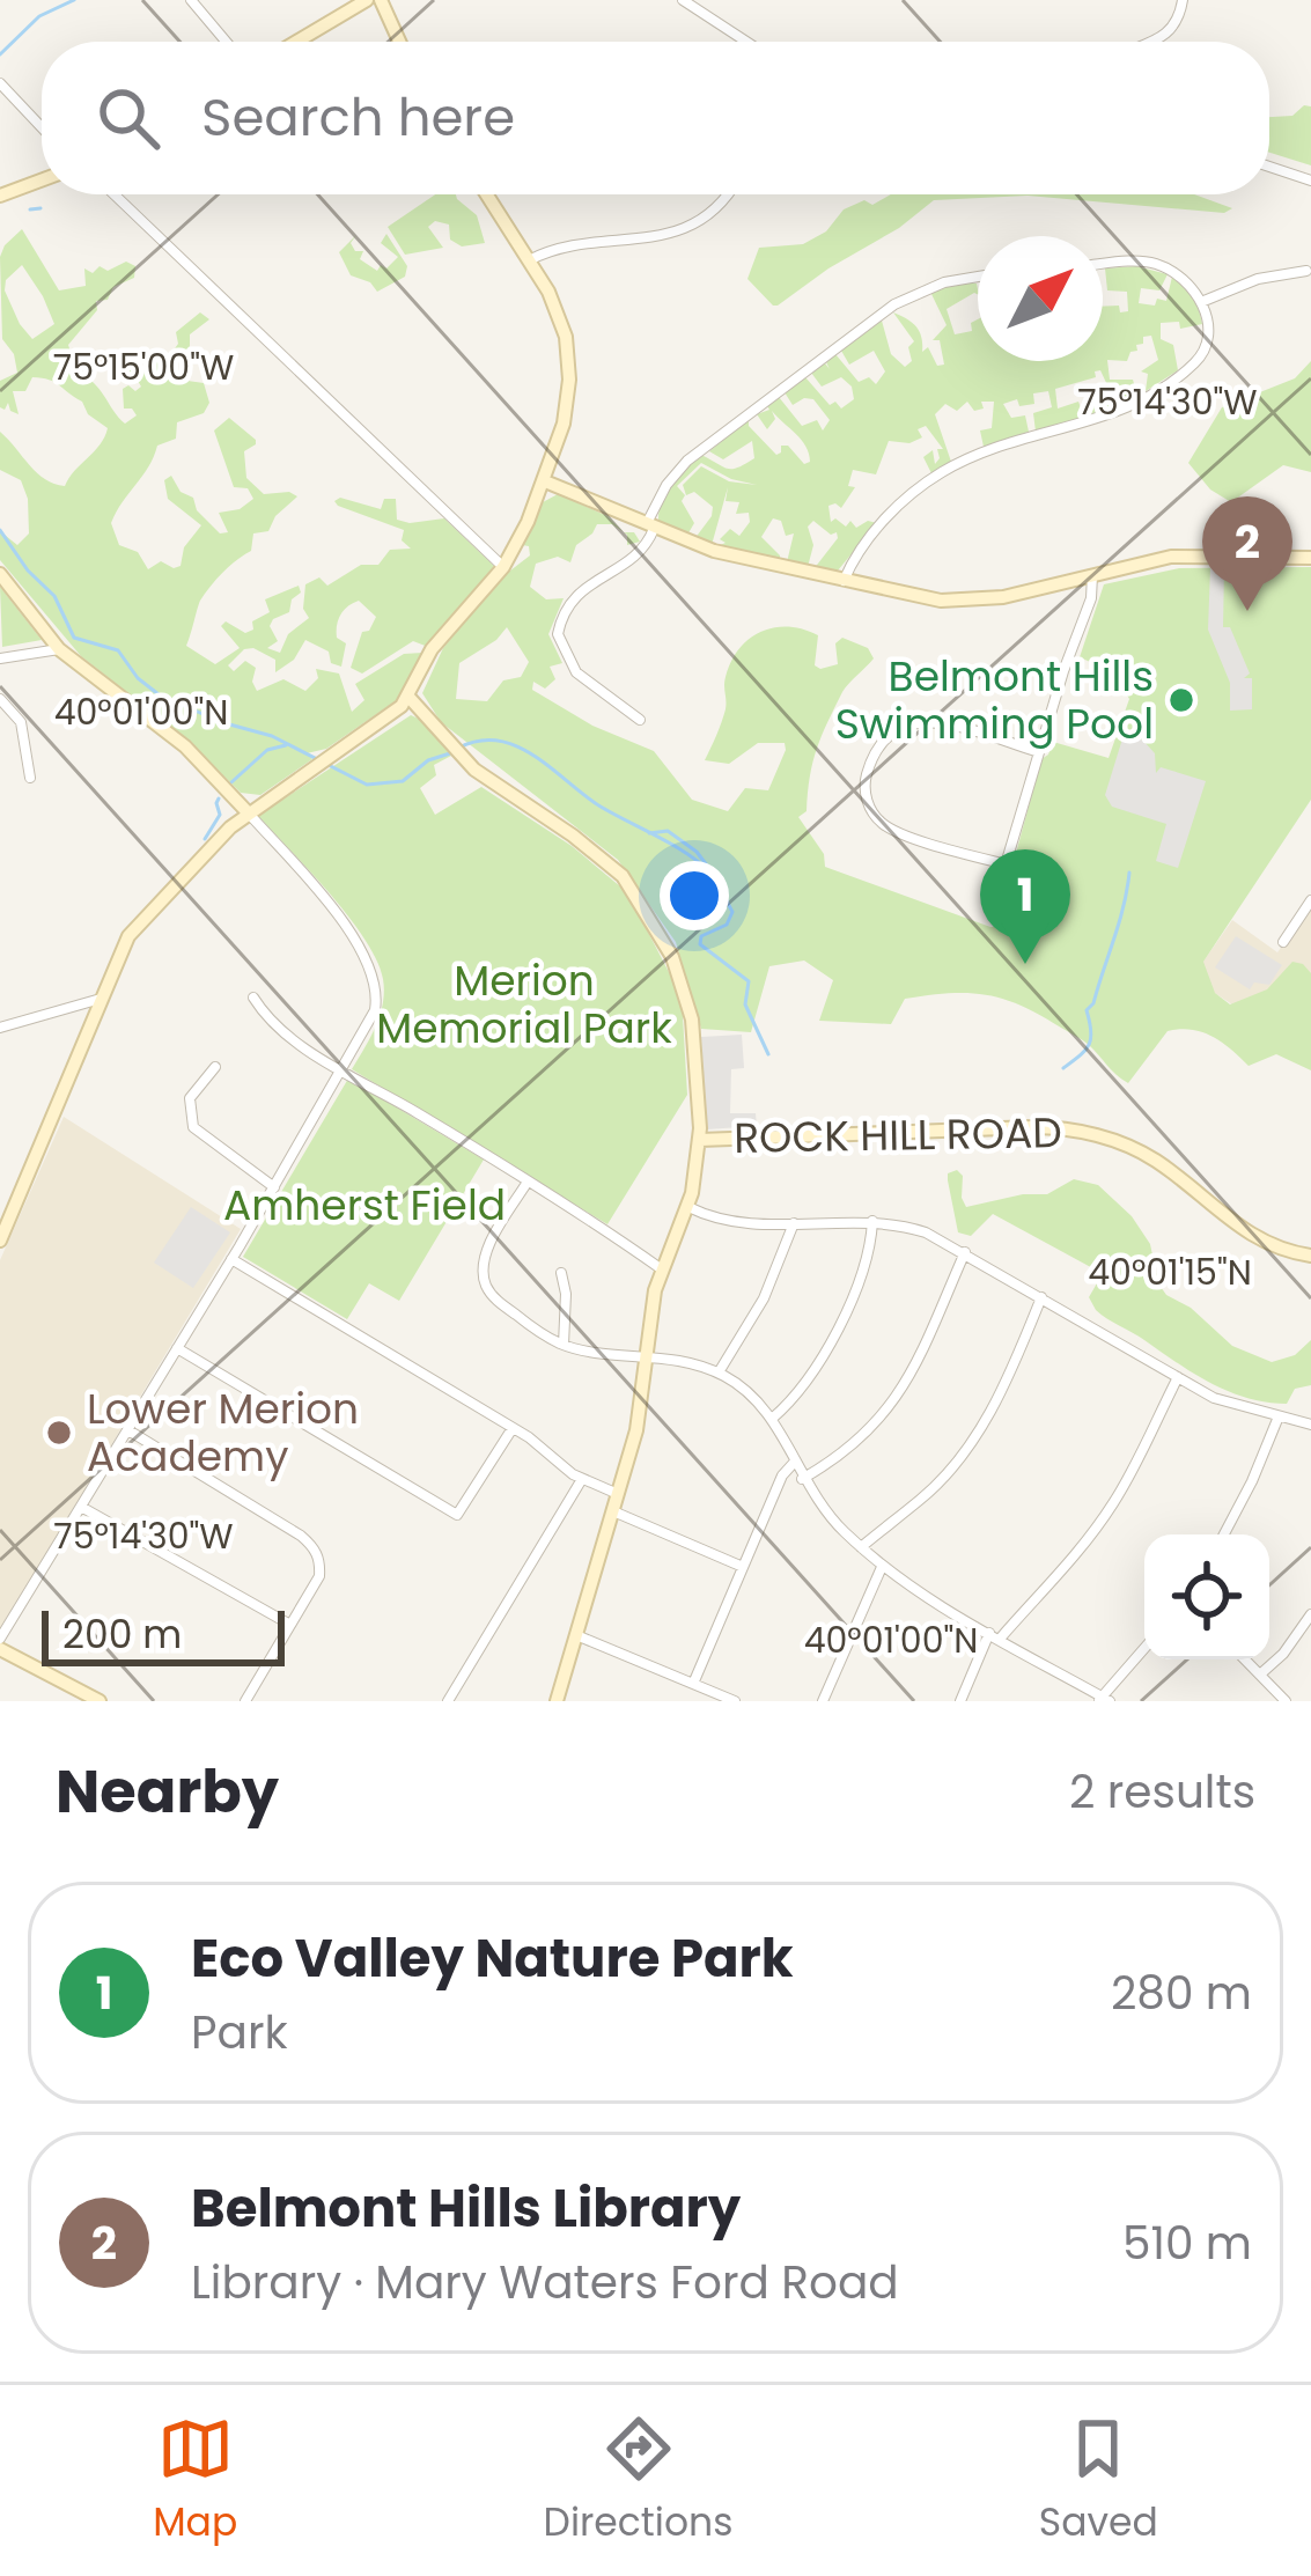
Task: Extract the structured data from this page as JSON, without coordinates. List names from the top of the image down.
{
  "streets": {
    "main road": ["ROCK HILL ROAD"]
  },
  "parks": ["Merion Memorial Park", "Amherst Field"],
  "places": ["Belmont Hills Swimming Pool", "Lower Merion Academy"],
  "scale_bar": "200 m",
  "north": "top right",
  "page": {
    "search": "Search here",
    "pins": ["2", "1"],
    "scale": "200 m",
    "heading": ["Nearby", "2 results"],
    "list": [
      {
        "mark": "1",
        "name": "Eco Valley Nature Park",
        "note": "Park",
        "value": "280 m"
      },
      {
        "mark": "2",
        "name": "Belmont Hills Library",
        "note": "Library · Mary Waters Ford Road",
        "value": "510 m"
      }
    ],
    "nav": ["Map", "Directions", "Saved"]
  },
  "coordinates": [
    "75°15'00\"W",
    "75°14'30\"W",
    "40°01'00\"N",
    "40°01'15\"N"
  ]
}
